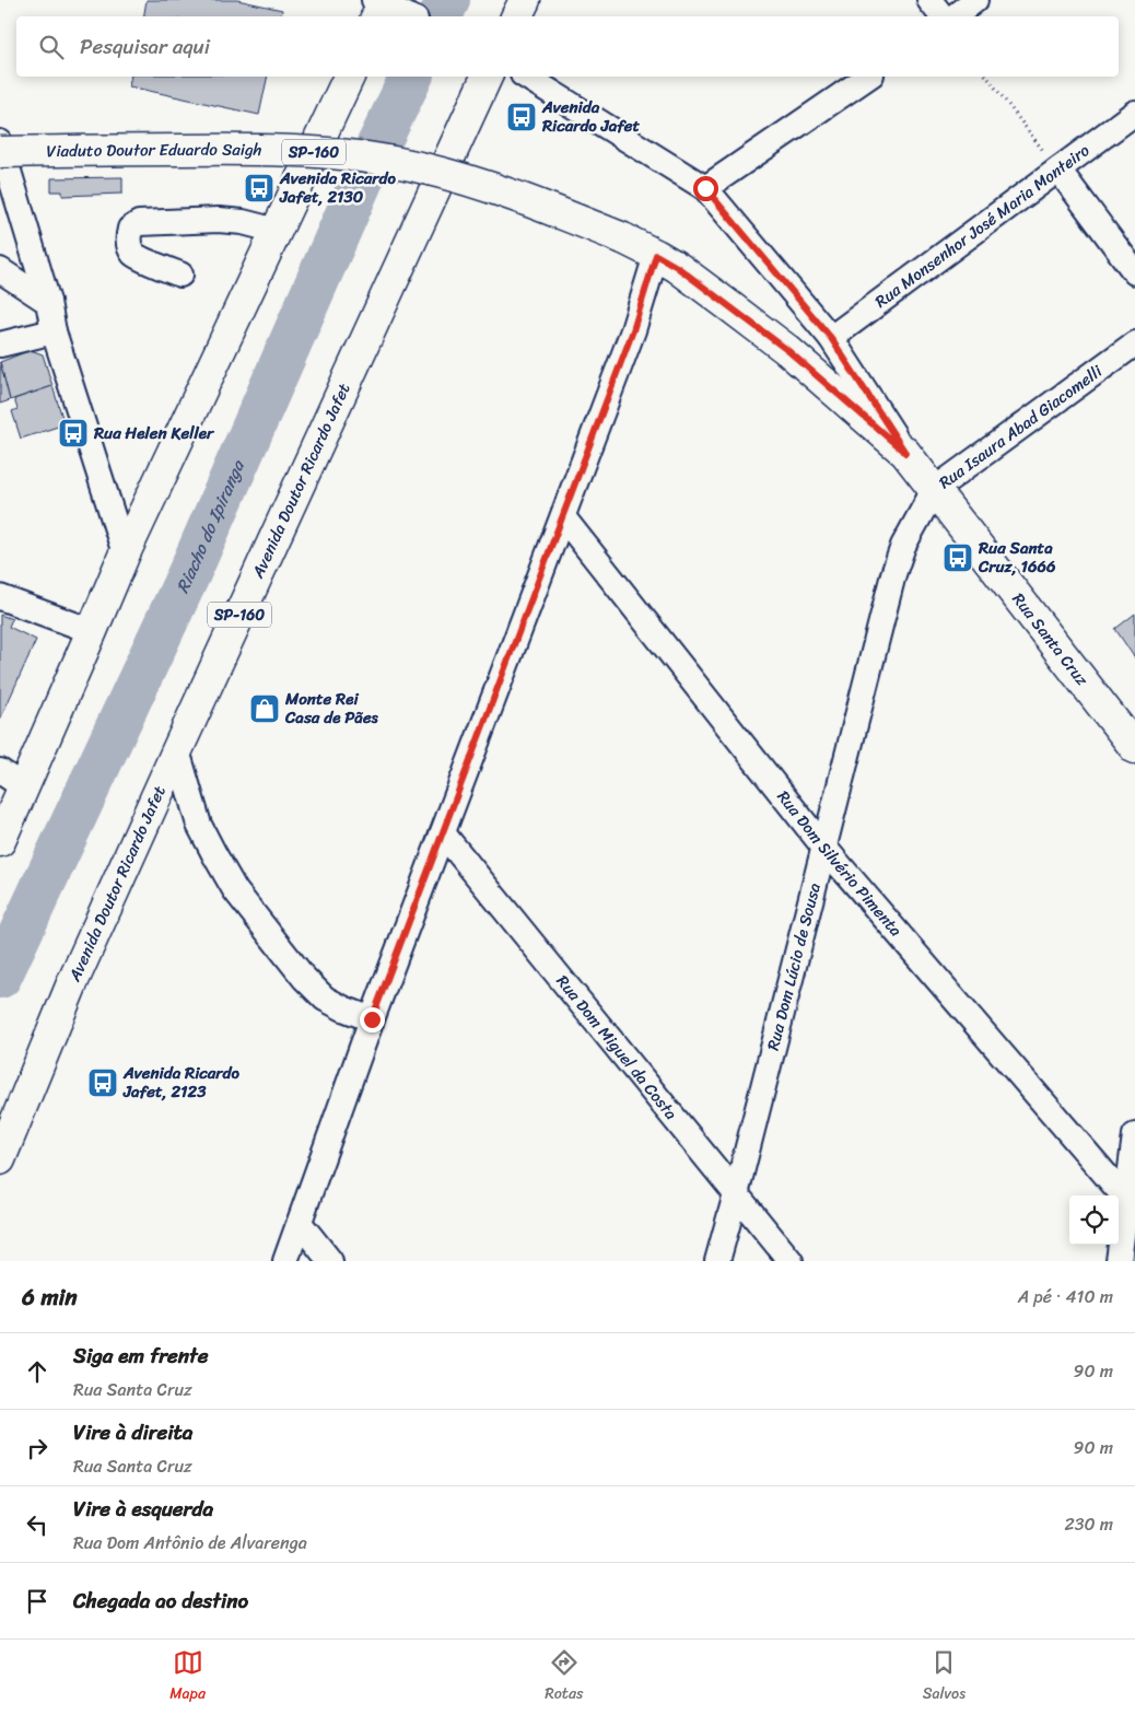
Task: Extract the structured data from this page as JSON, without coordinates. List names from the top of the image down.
{
  "streets": {
    "main road": [
      "Viaduto Doutor Eduardo Saigh",
      "SP-160",
      "Avenida Doutor Ricardo Jafet",
      "Rua Santa Cruz"
    ],
    "street": [
      "Rua Monsenhor José Maria Monteiro",
      "Rua Isaura Abad Giacomelli",
      "Rua Dom Silvério Pimenta",
      "Rua Dom Lúcio de Sousa",
      "Rua Dom Miguel da Costa"
    ]
  },
  "crossings": [
    ["Viaduto Doutor Eduardo Saigh", "Rua Santa Cruz"],
    ["Rua Monsenhor José Maria Monteiro", "Rua Santa Cruz"],
    ["Rua Isaura Abad Giacomelli", "Rua Santa Cruz"],
    ["Rua Isaura Abad Giacomelli", "Rua Dom Lúcio de Sousa"],
    ["Rua Santa Cruz", "Rua Dom Lúcio de Sousa"],
    ["Rua Dom Silvério Pimenta", "Rua Dom Lúcio de Sousa"],
    ["Rua Dom Lúcio de Sousa", "Rua Dom Miguel da Costa"]
  ],
  "water": ["Riacho do Ipiranga"],
  "places": {
    "bus stop": [
      "Avenida Ricardo Jafet",
      "Avenida Ricardo Jafet, 2130",
      "Rua Helen Keller",
      "Rua Santa Cruz, 1666",
      "Avenida Ricardo Jafet, 2123"
    ],
    "shop": ["Monte Rei Casa de Pães"]
  },
  "page": {
    "search": "Pesquisar aqui",
    "heading": ["6 min", "A pé · 410 m"],
    "list": [
      ["Siga em frente", "Rua Santa Cruz", "90 m"],
      ["Vire à direita", "Rua Santa Cruz", "90 m"],
      ["Vire à esquerda", "Rua Dom Antônio de Alvarenga", "230 m"],
      "Chegada ao destino"
    ],
    "nav": ["Mapa", "Rotas", "Salvos"]
  }
}
